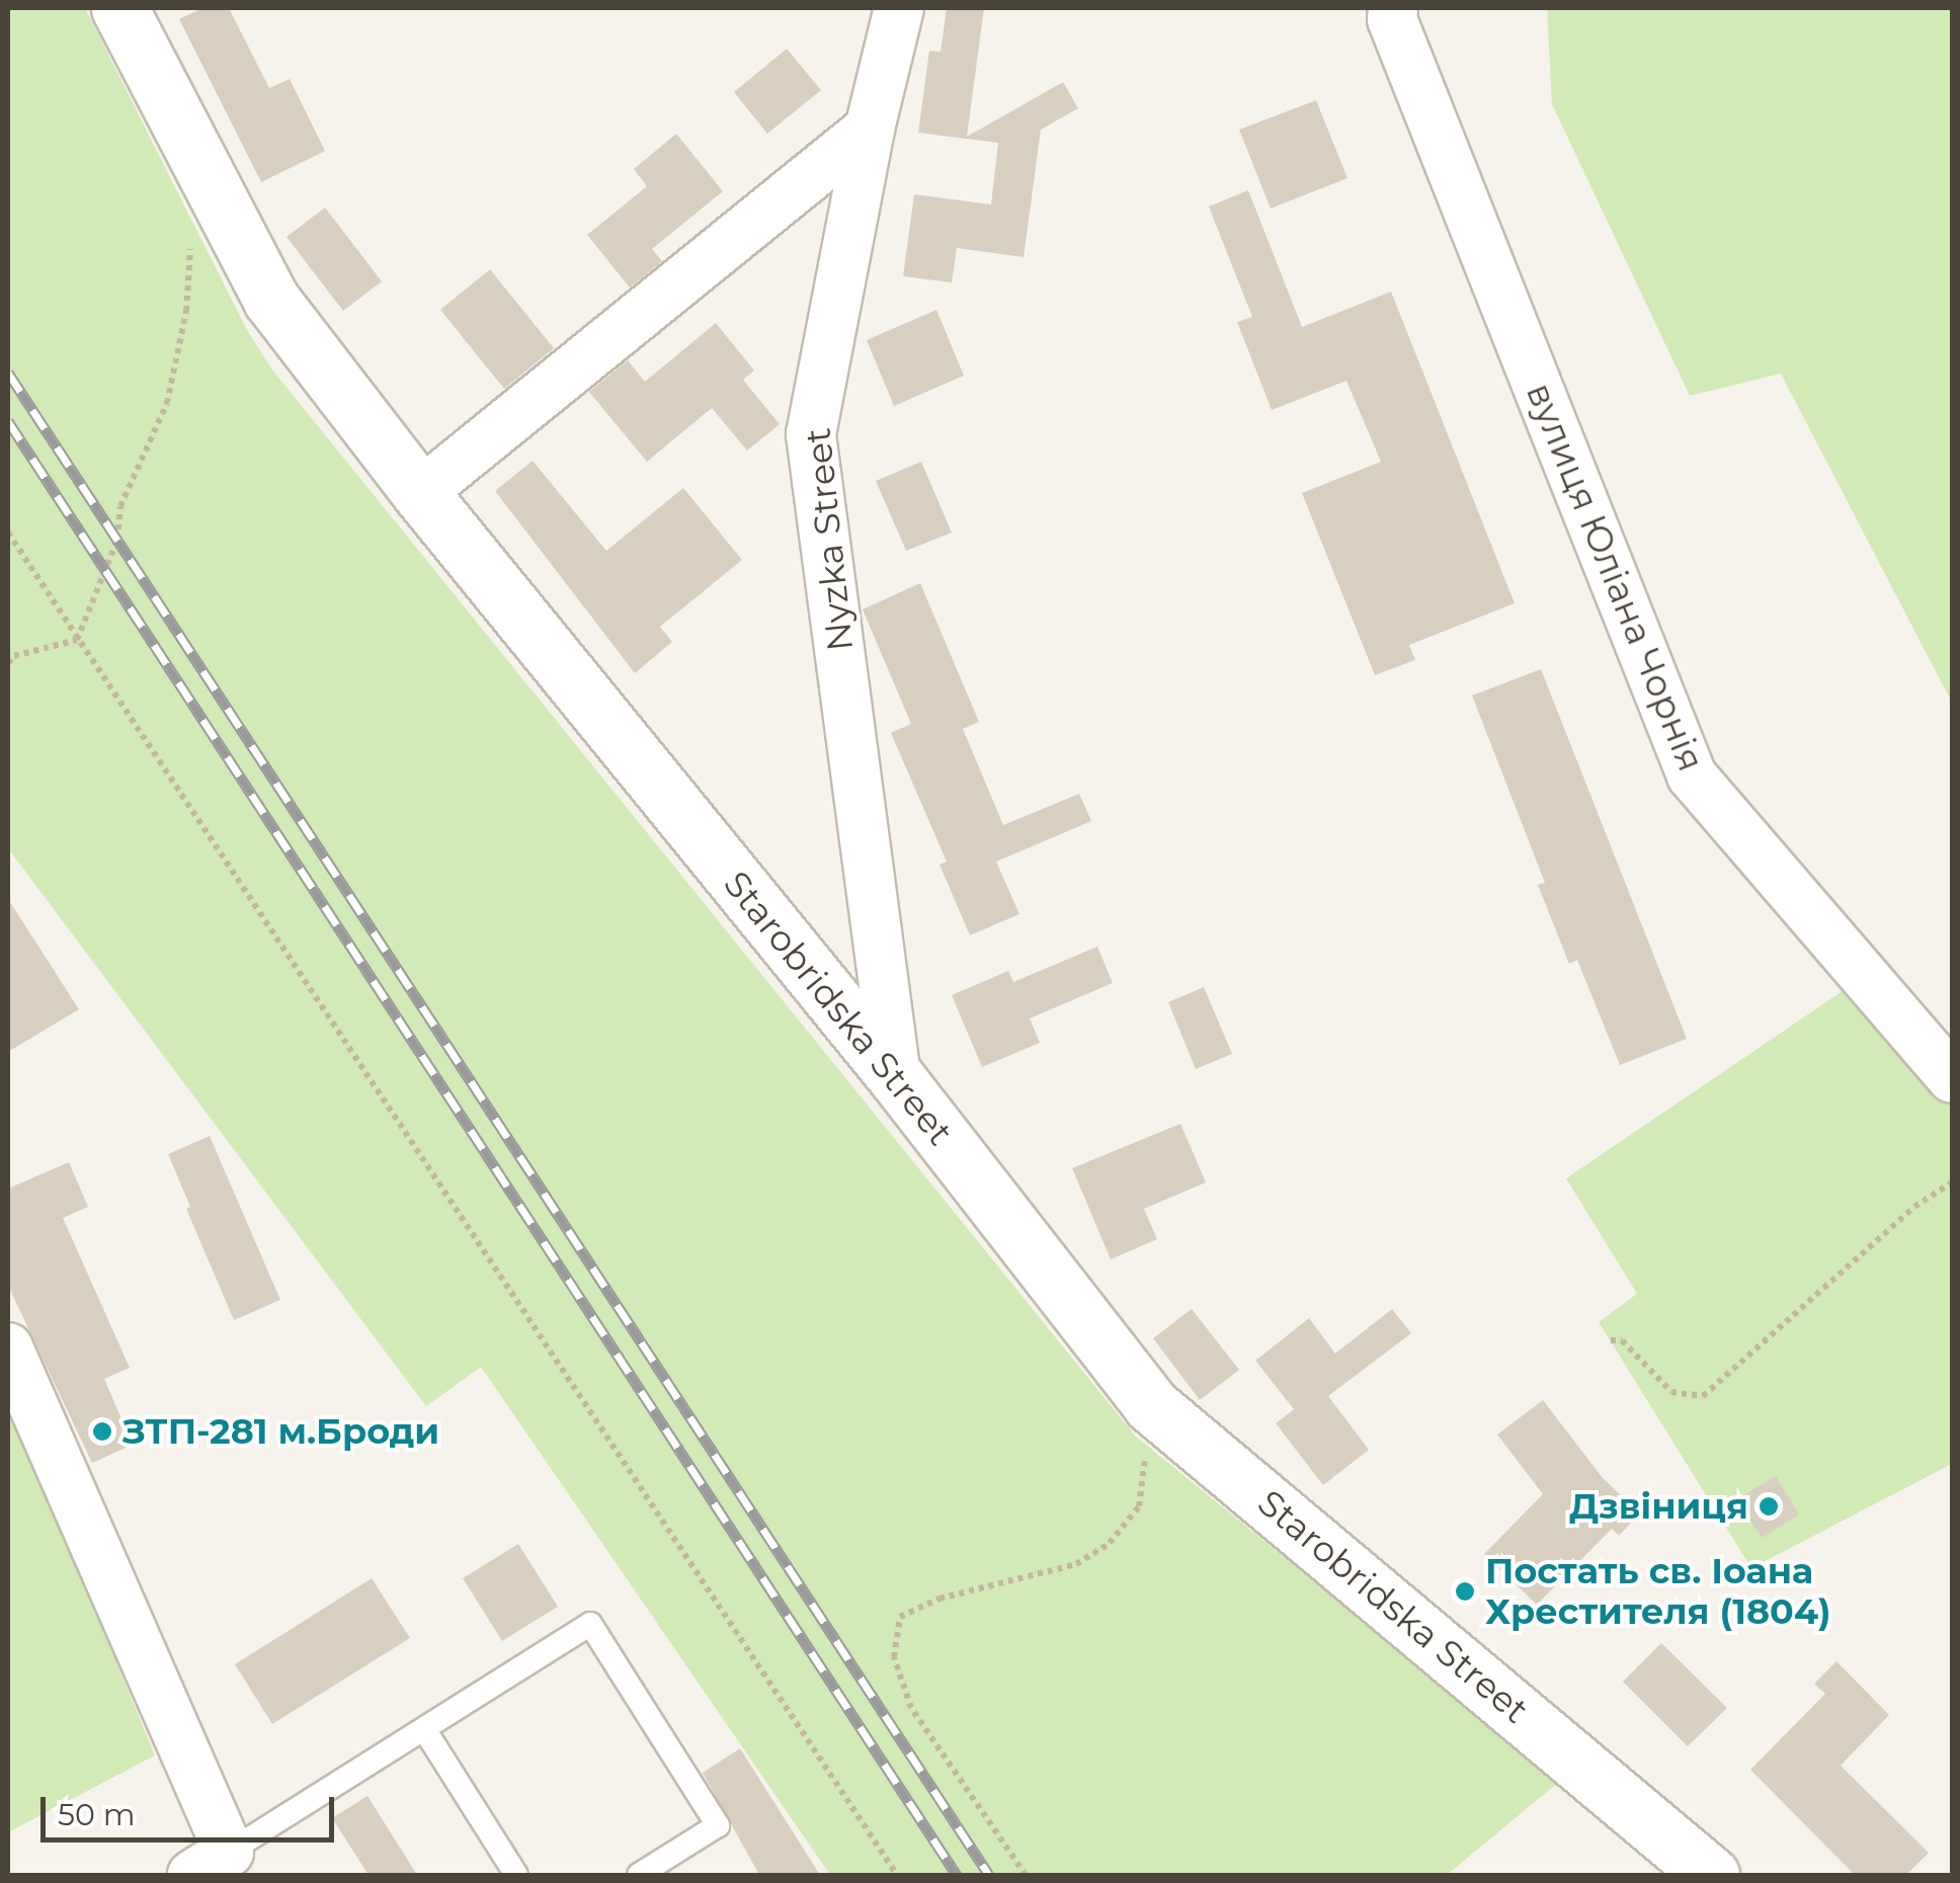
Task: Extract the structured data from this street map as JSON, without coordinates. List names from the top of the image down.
{
  "streets": {
    "street": ["Nyzka Street", "вулиця Юліана Чорнія", "Starobridska Street"]
  },
  "crossings": [
    ["Nyzka Street", "Starobridska Street"]
  ],
  "places": ["ЗТП-281 м.Броди", "Дзвіниця", "Постать св. Іоана Хрестителя (1804)"],
  "scale_bar": "50 m"
}
